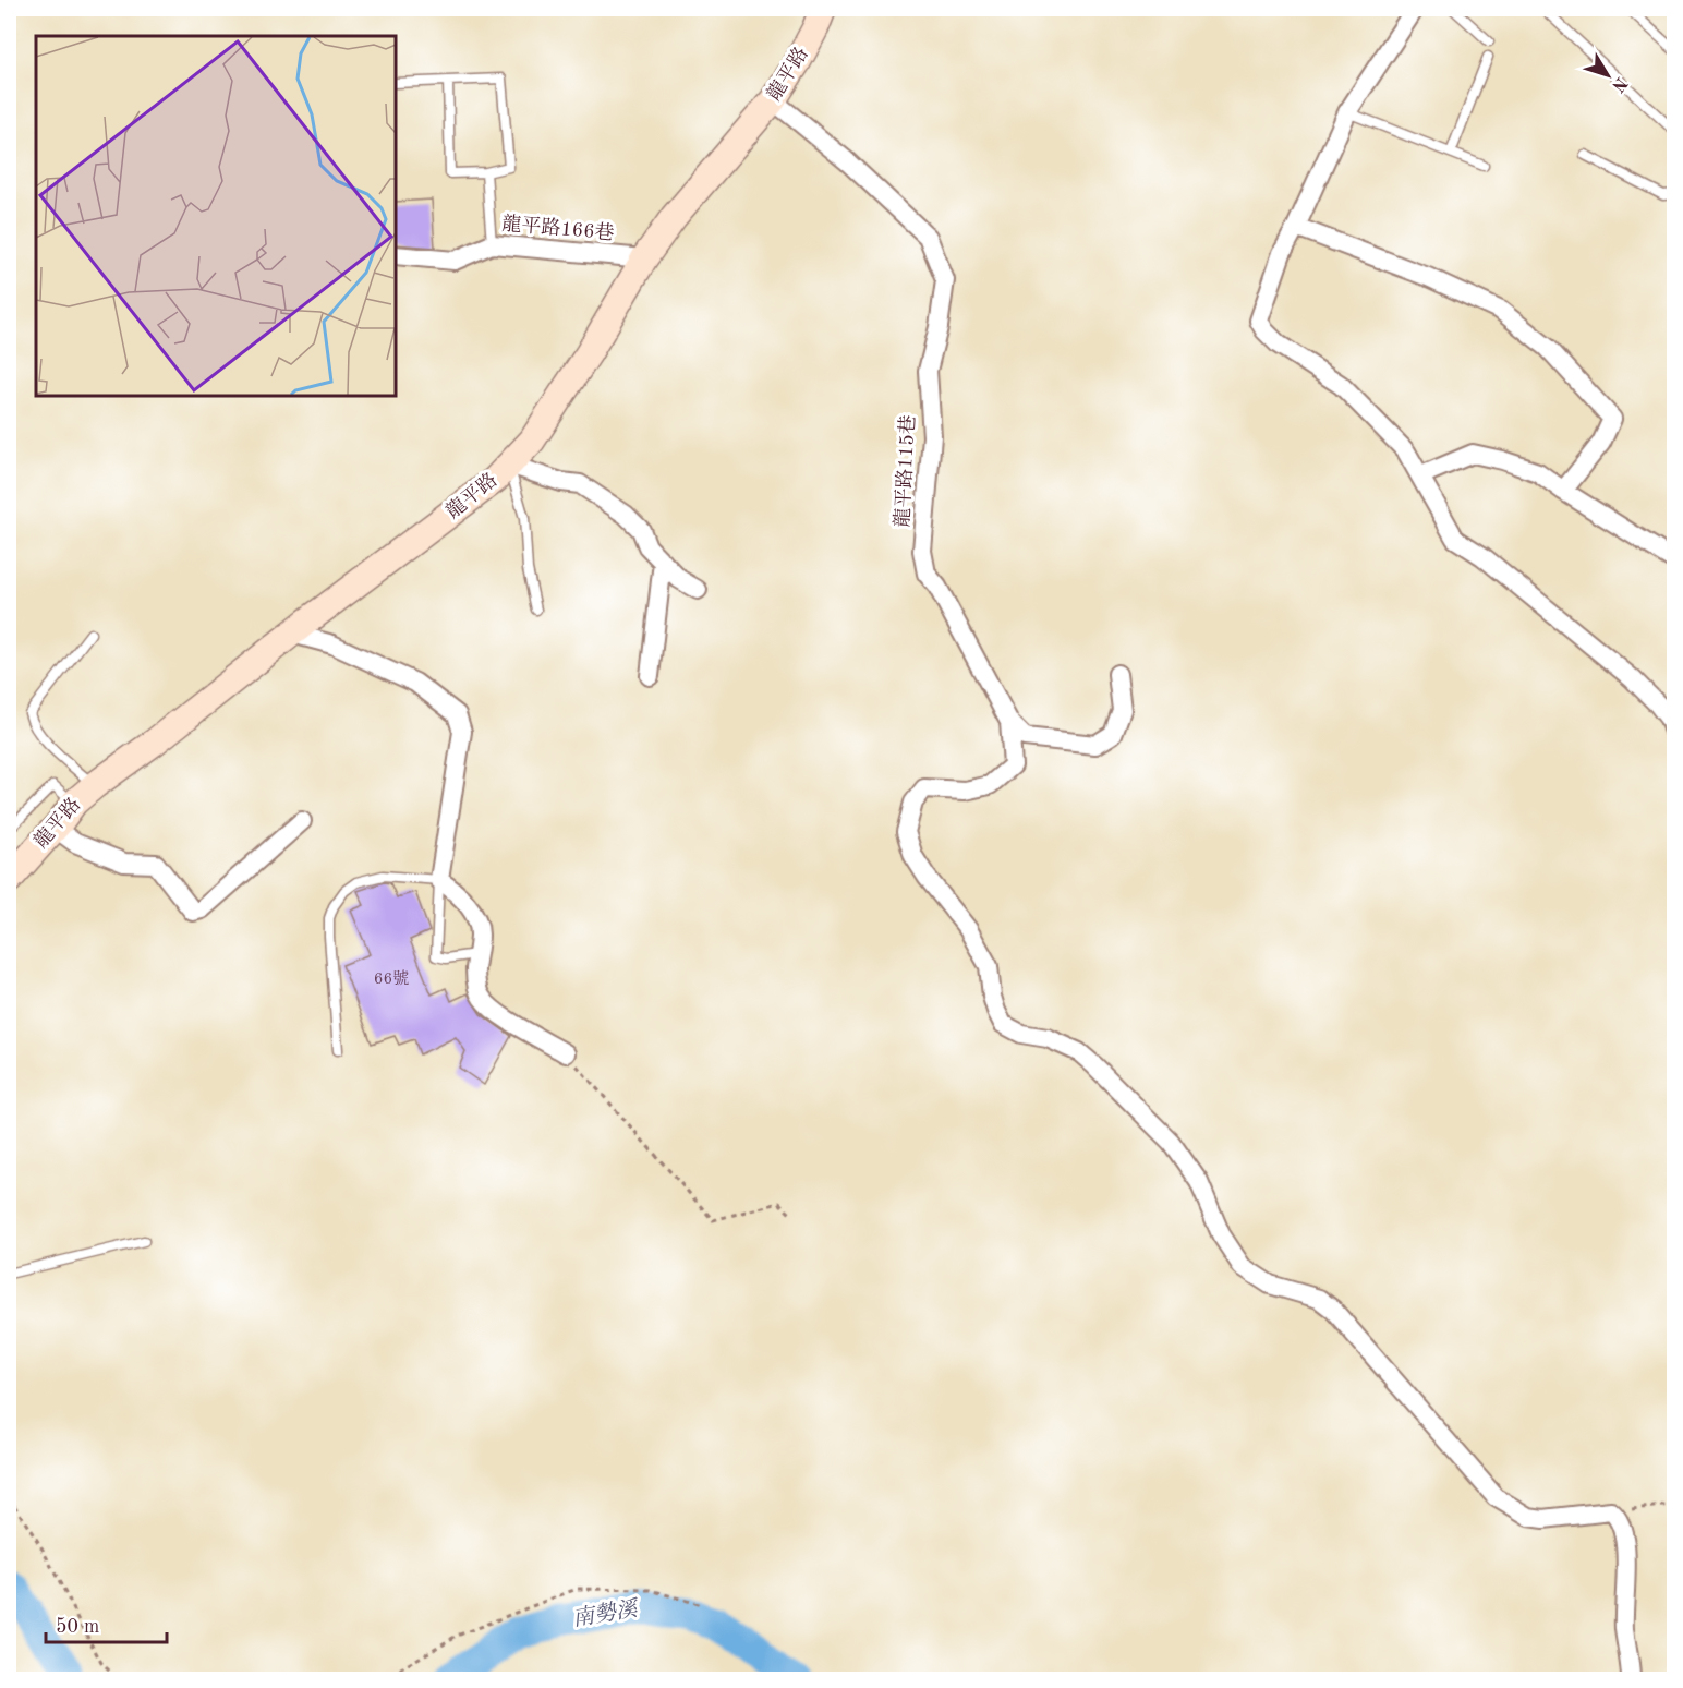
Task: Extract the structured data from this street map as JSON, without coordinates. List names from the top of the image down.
{
  "streets": {
    "street": ["龍平路", "龍平路166巷", "龍平路115巷"]
  },
  "crossings": [
    ["龍平路", "龍平路166巷"],
    ["龍平路", "龍平路115巷"]
  ],
  "water": ["南勢溪"],
  "house_numbers": ["66號"],
  "scale_bar": "50 m",
  "north": "bottom right"
}
